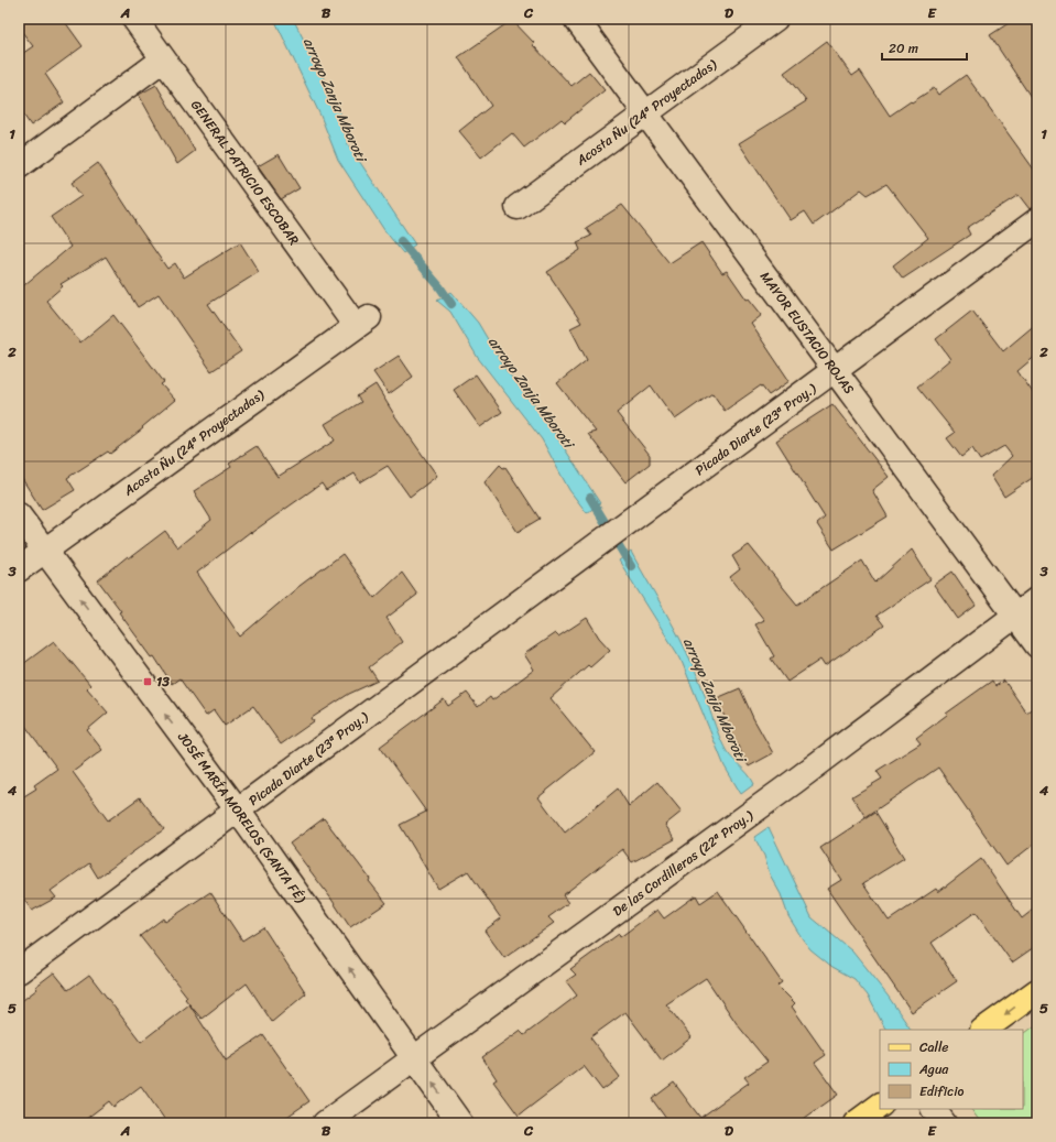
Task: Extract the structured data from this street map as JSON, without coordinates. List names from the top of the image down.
{
  "streets": {
    "street": [
      "Acosta Ñu (24ª Proyectadas)",
      "GENERAL PATRICIO ESCOBAR",
      "MAYOR EUSTACIO ROJAS",
      "Picada Diarte (23ª Proy.)",
      "JOSÉ MARÍA MORELOS (SANTA FÉ)",
      "De las Cordilleras (22ª Proy.)"
    ]
  },
  "crossings": [
    ["Acosta Ñu (24ª Proyectadas)", "GENERAL PATRICIO ESCOBAR"],
    ["Acosta Ñu (24ª Proyectadas)", "MAYOR EUSTACIO ROJAS"],
    ["Acosta Ñu (24ª Proyectadas)", "JOSÉ MARÍA MORELOS (SANTA FÉ)"],
    ["MAYOR EUSTACIO ROJAS", "Picada Diarte (23ª Proy.)"],
    ["MAYOR EUSTACIO ROJAS", "De las Cordilleras (22ª Proy.)"],
    ["Picada Diarte (23ª Proy.)", "JOSÉ MARÍA MORELOS (SANTA FÉ)"],
    ["JOSÉ MARÍA MORELOS (SANTA FÉ)", "De las Cordilleras (22ª Proy.)"]
  ],
  "one_way": ["JOSÉ MARÍA MORELOS (SANTA FÉ)"],
  "water": ["arroyo Zanja Mboroti"],
  "places": {
    "transit": ["13"]
  },
  "legend": ["Calle", "Agua", "Edificio"],
  "scale_bar": "20 m",
  "grid": {
    "columns": [
      "A",
      "B",
      "C",
      "D",
      "E"
    ],
    "rows": [
      "1",
      "2",
      "3",
      "4",
      "5"
    ]
  }
}
